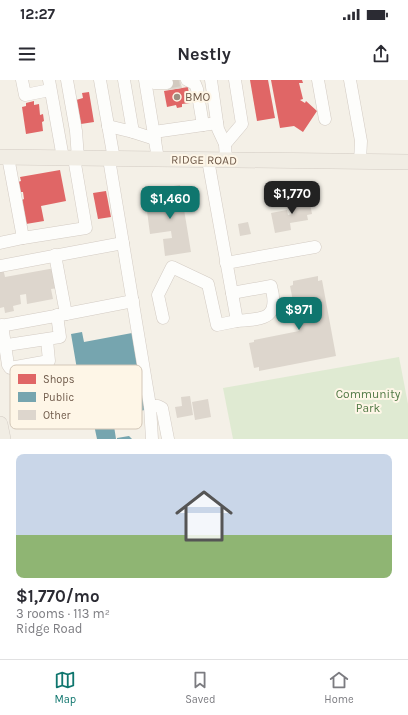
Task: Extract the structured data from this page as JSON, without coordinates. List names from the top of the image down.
{
  "streets": {
    "main road": ["RIDGE ROAD"]
  },
  "parks": ["Community Park"],
  "places": ["BMO"],
  "legend": ["Shops", "Public", "Other"],
  "page": {
    "status": "12:27",
    "header": "Nestly",
    "price": ["$1,770", "$1,460", "$971"],
    "list": [
      {
        "name": "$1,770/mo",
        "note": "3 rooms · 113 m² · Ridge Road"
      }
    ],
    "tabs": ["Map", "Saved", "Home"]
  }
}
